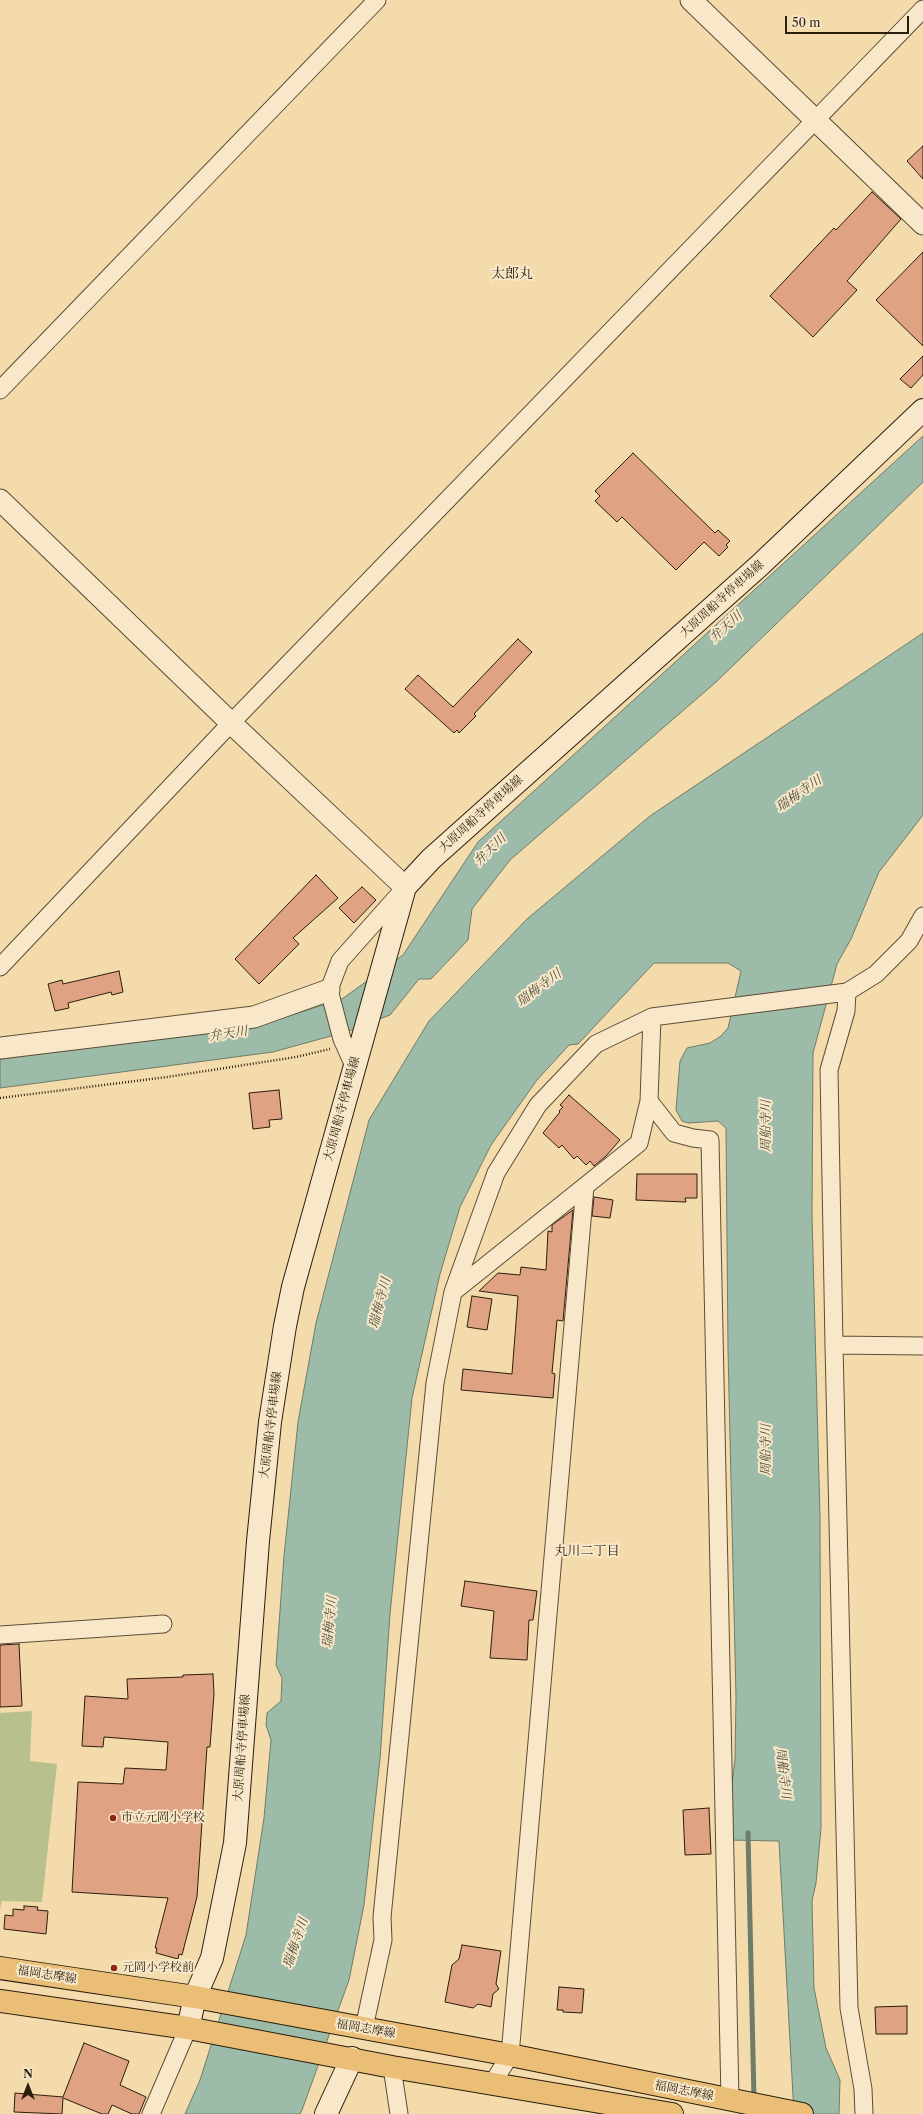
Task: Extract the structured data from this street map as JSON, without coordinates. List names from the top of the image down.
{
  "streets": {
    "main road": ["大原周船寺停車場線", "福岡志摩線"]
  },
  "crossings": [
    ["大原周船寺停車場線", "福岡志摩線"]
  ],
  "districts": ["太郎丸", "丸川二丁目"],
  "water": ["弁天川", "瑞梅寺川", "周船寺川"],
  "places": ["市立元岡小学校", "元岡小学校前"],
  "scale_bar": "50 m",
  "north": "top"
}
